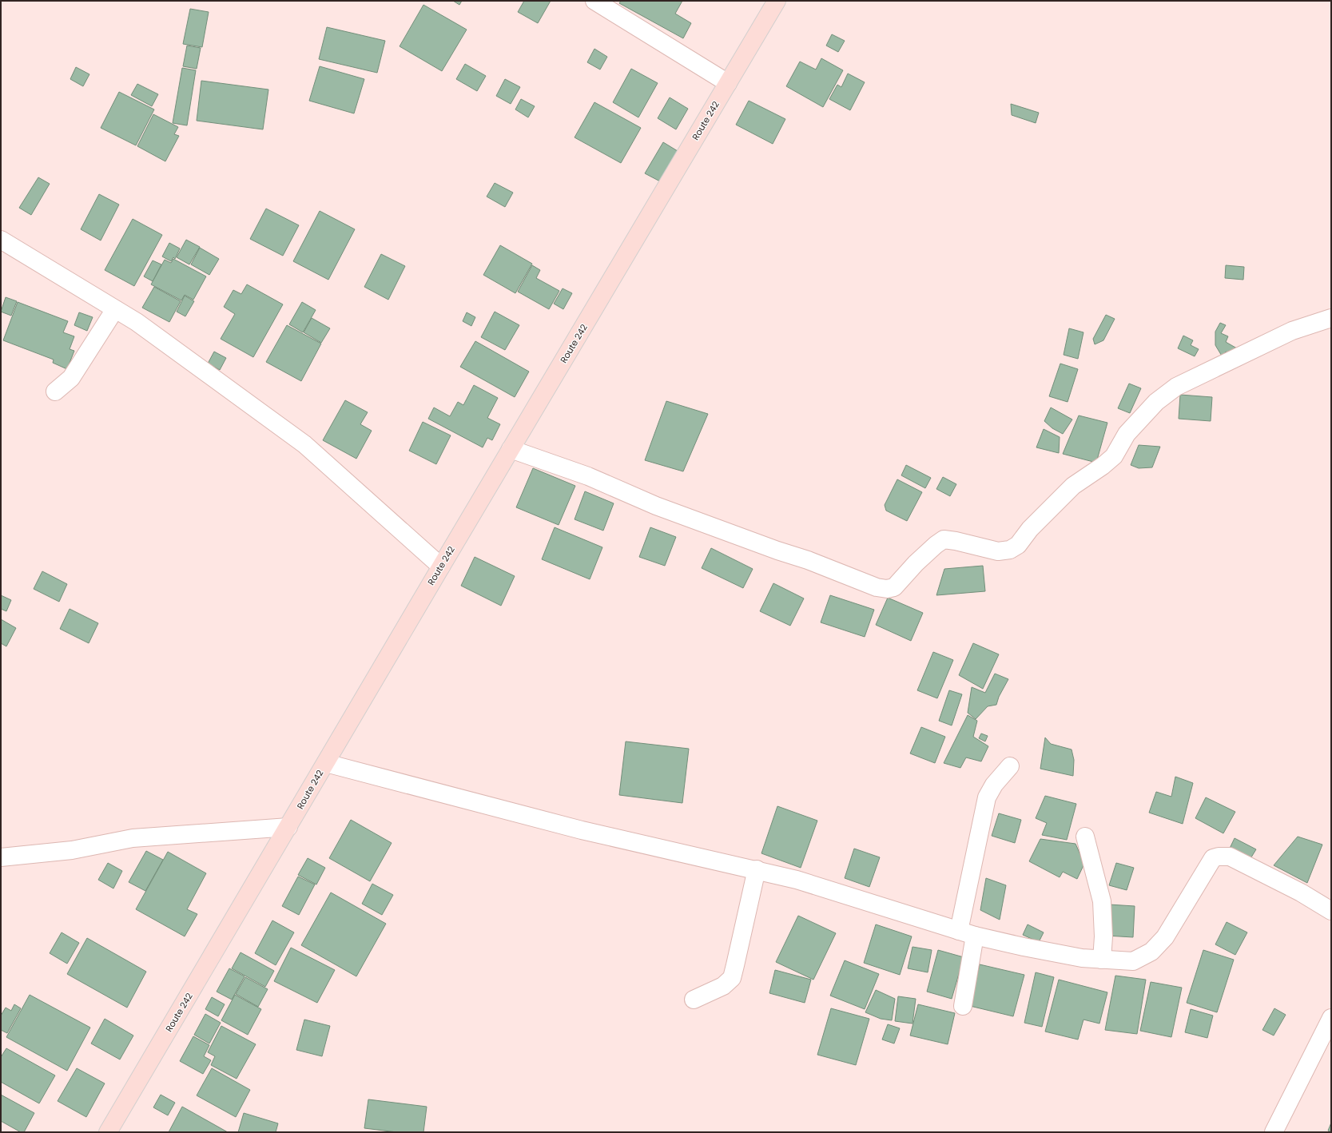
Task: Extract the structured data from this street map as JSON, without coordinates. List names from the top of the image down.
{
  "streets": {
    "main road": ["Route 242"]
  }
}
